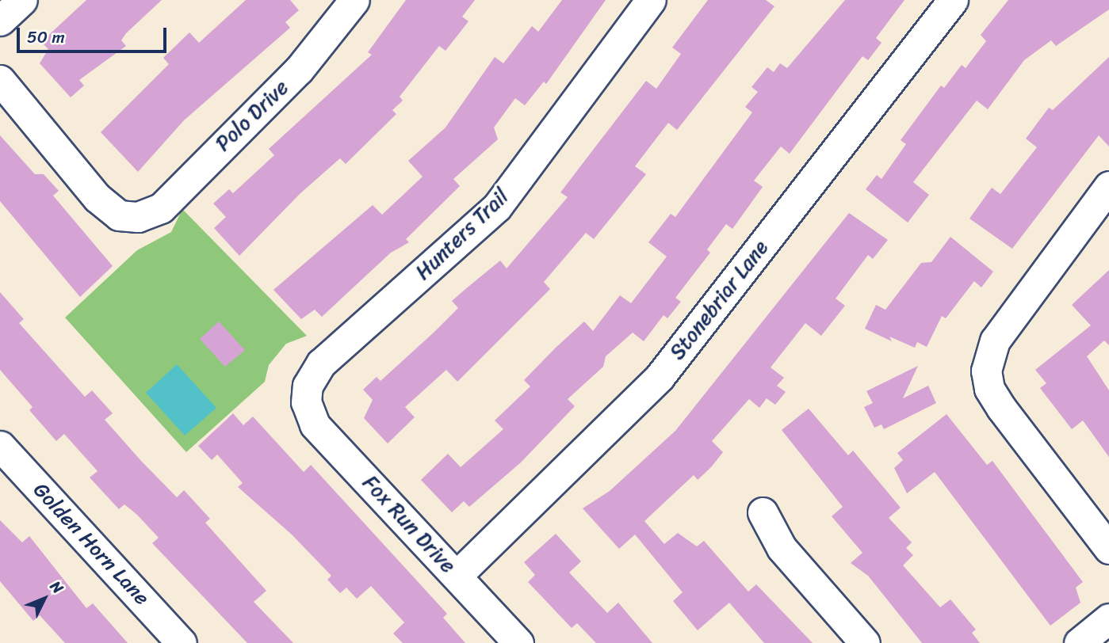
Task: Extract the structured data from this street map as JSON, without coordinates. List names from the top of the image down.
{
  "streets": {
    "street": [
      "Polo Drive",
      "Hunters Trail",
      "Stonebriar Lane",
      "Fox Run Drive",
      "Golden Horn Lane"
    ]
  },
  "crossings": [
    ["Hunters Trail", "Fox Run Drive"],
    ["Stonebriar Lane", "Fox Run Drive"]
  ],
  "scale_bar": "50 m",
  "north": "top right"
}
